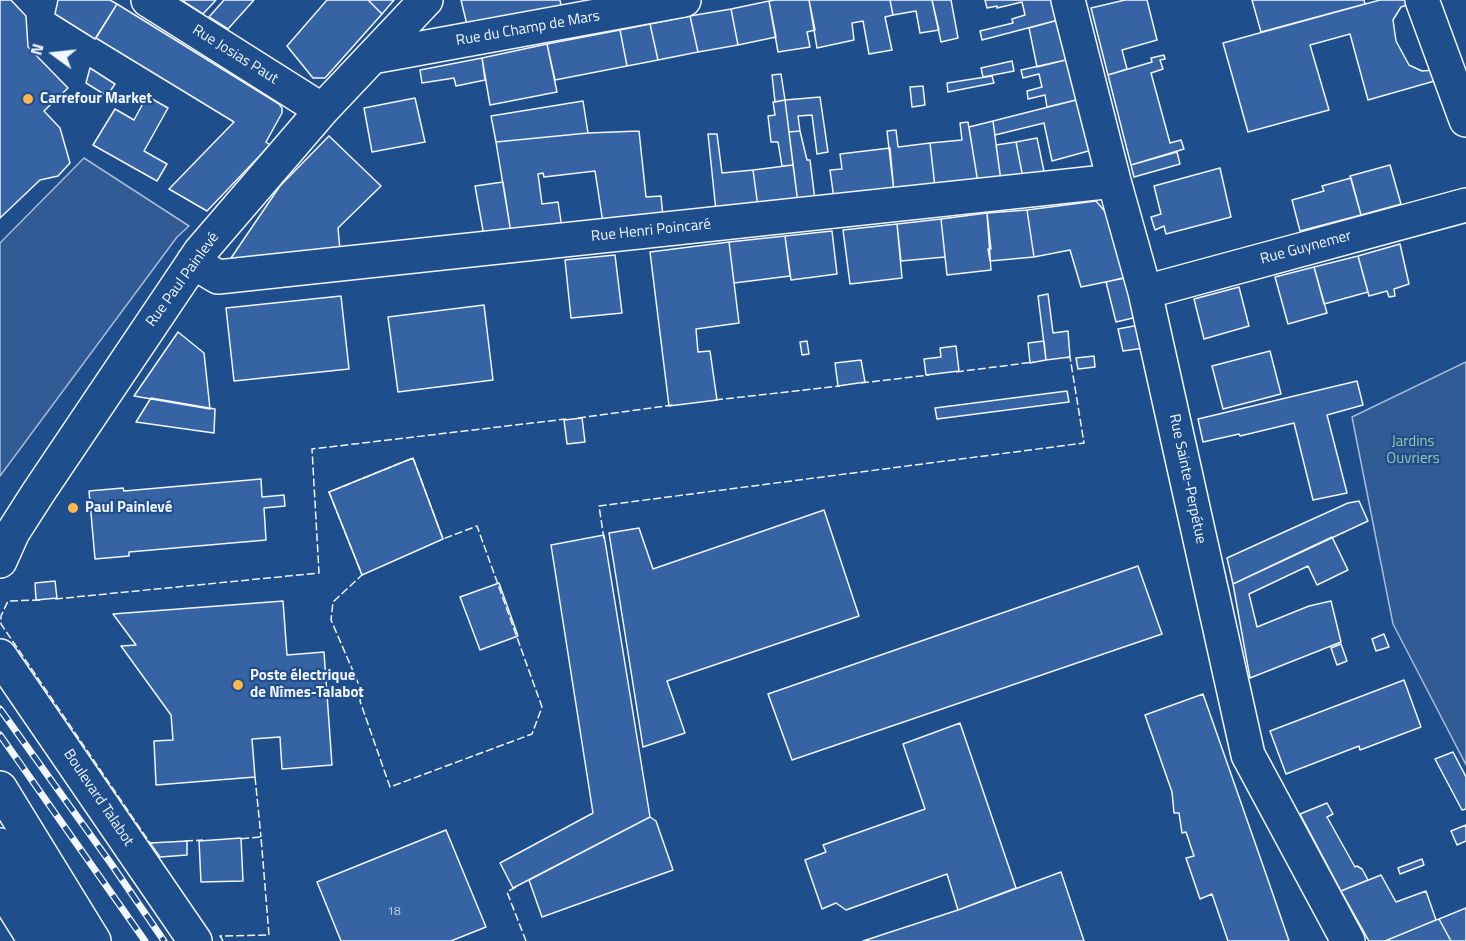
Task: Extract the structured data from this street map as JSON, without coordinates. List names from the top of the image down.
{
  "streets": {
    "street": [
      "Rue du Champ de Mars",
      "Rue Josias Paut",
      "Rue Henri Poincaré",
      "Rue Guynemer",
      "Rue Paul Painlevé",
      "Rue Sainte-Perpétue",
      "Boulevard Talabot"
    ]
  },
  "crossings": [
    ["Rue du Champ de Mars", "Rue Paul Painlevé"],
    ["Rue Josias Paut", "Rue Paul Painlevé"],
    ["Rue Henri Poincaré", "Rue Paul Painlevé"],
    ["Rue Henri Poincaré", "Rue Sainte-Perpétue"],
    ["Rue Guynemer", "Rue Sainte-Perpétue"]
  ],
  "parks": ["Jardins Ouvriers"],
  "places": ["Carrefour Market", "Paul Painlevé", "Poste électrique de Nîmes-Talabot"],
  "house_numbers": ["18"],
  "north": "left"
}
